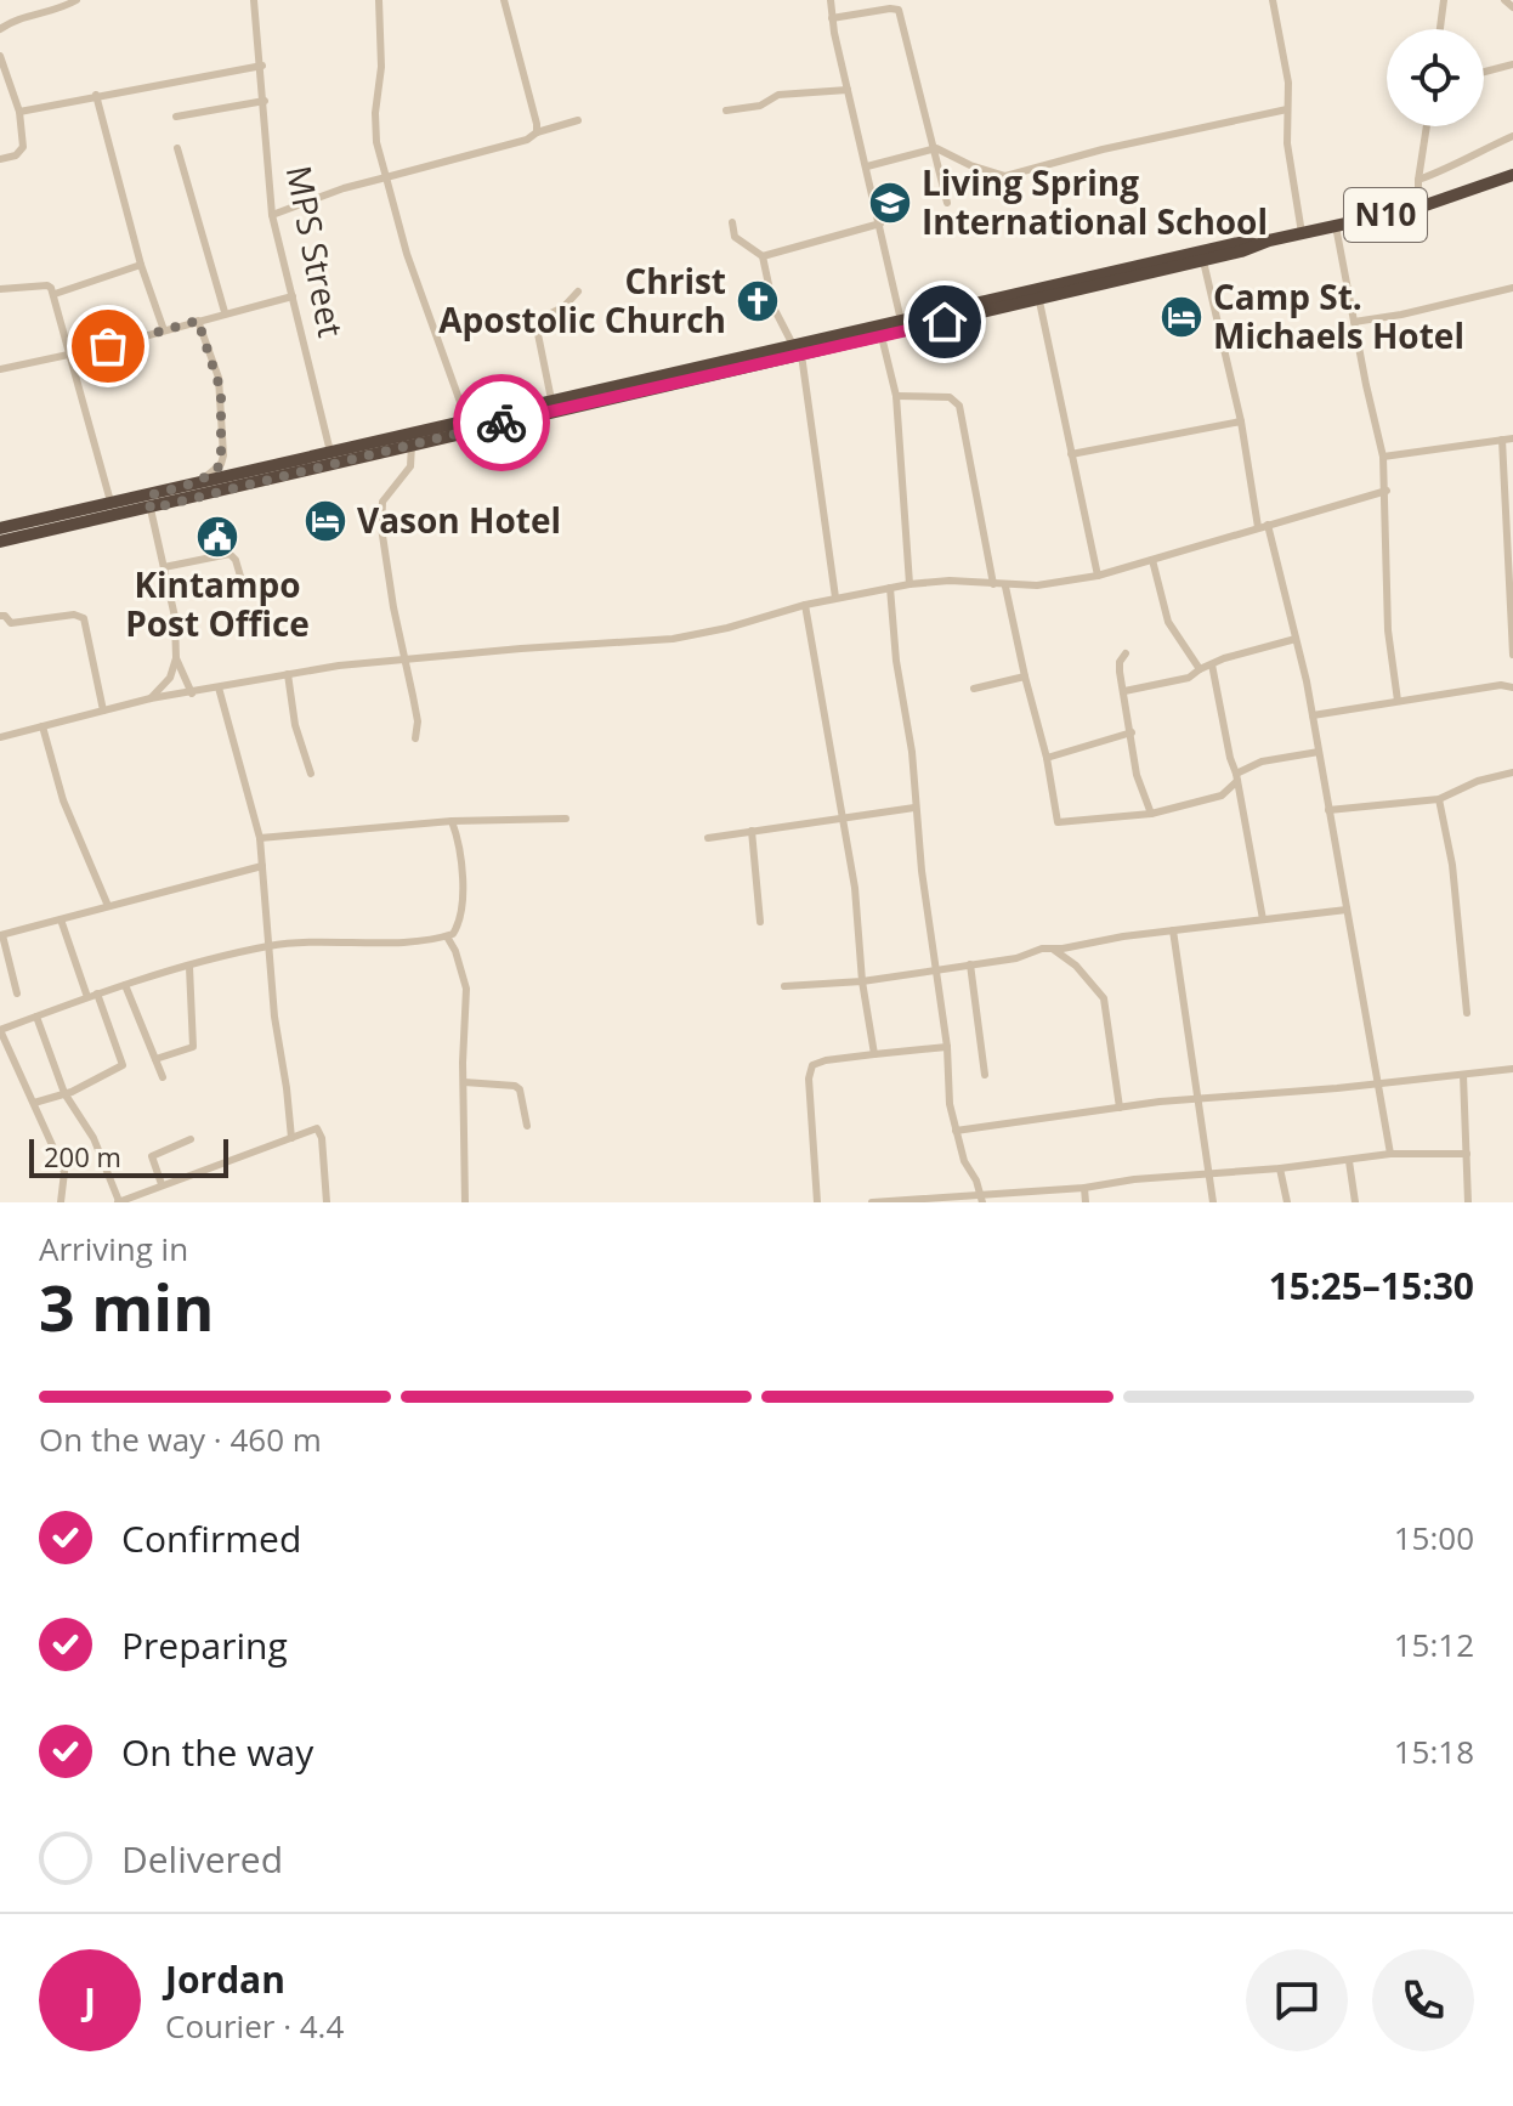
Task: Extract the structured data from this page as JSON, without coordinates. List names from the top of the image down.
{
  "streets": {
    "highway": ["N10"],
    "street": ["MPS Street"]
  },
  "crossings": [
    ["N10", "MPS Street"]
  ],
  "places": {
    "school or university": ["Living Spring International School"],
    "church": ["Christ Apostolic Church"],
    "hotel": ["Camp St. Michaels Hotel", "Vason Hotel"],
    "public building": ["Kintampo Post Office"]
  },
  "scale_bar": "200 m",
  "page": {
    "scale": "200 m",
    "heading": ["3 min", "Arriving in", "15:25–15:30"],
    "panel": ["Jordan", "Courier · 4.4"],
    "bar": "On the way · 460 m",
    "list": [
      ["Confirmed", "15:00"],
      ["Preparing", "15:12"],
      ["On the way", "15:18"],
      "Delivered"
    ],
    "round": "J"
  }
}
